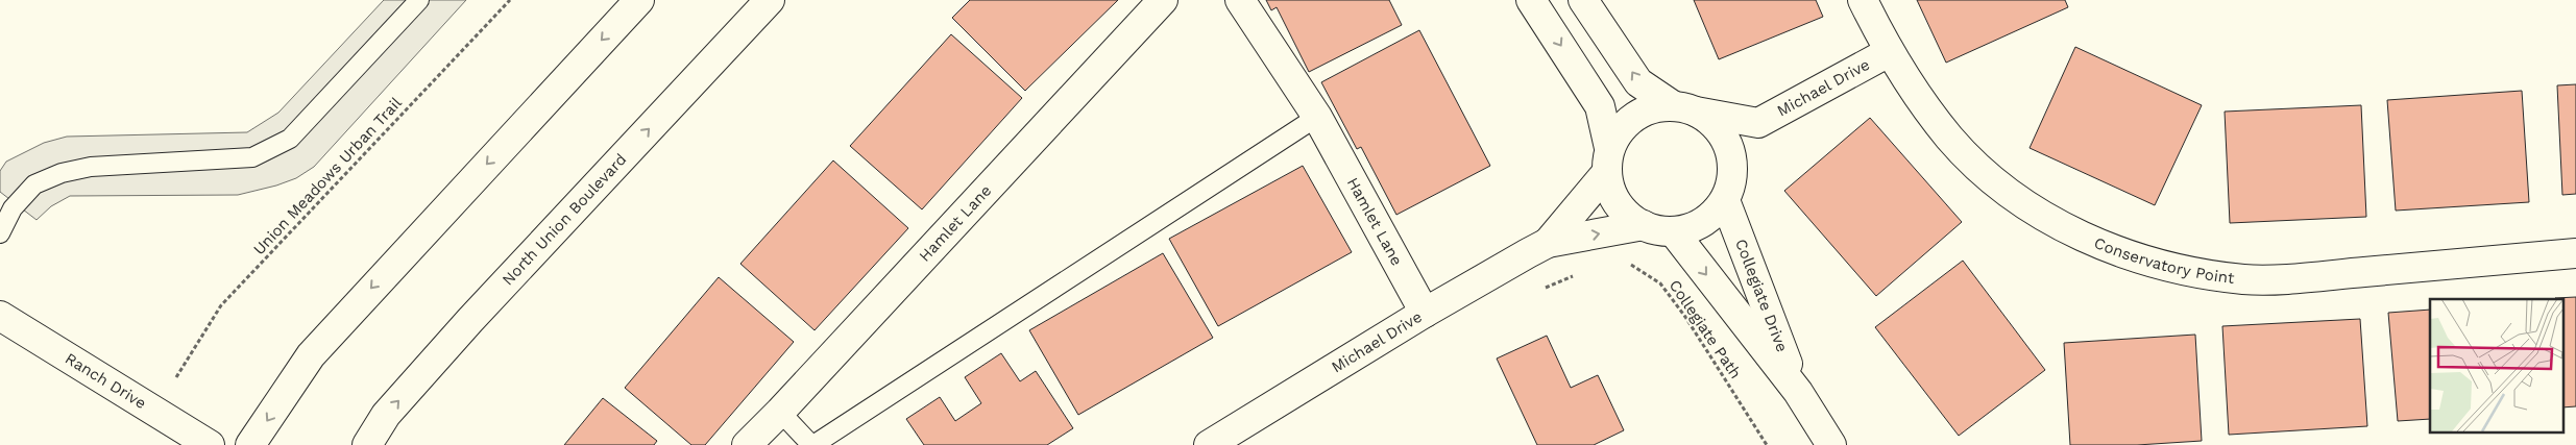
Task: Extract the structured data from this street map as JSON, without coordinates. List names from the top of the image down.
{
  "streets": {
    "street": [
      "Michael Drive",
      "North Union Boulevard",
      "Hamlet Lane",
      "Conservatory Point",
      "Collegiate Drive",
      "Ranch Drive"
    ],
    "path": ["Union Meadows Urban Trail", "Collegiate Path"]
  },
  "crossings": [
    ["Michael Drive", "Hamlet Lane"],
    ["Michael Drive", "Conservatory Point"],
    ["Michael Drive", "Collegiate Drive"]
  ]
}
